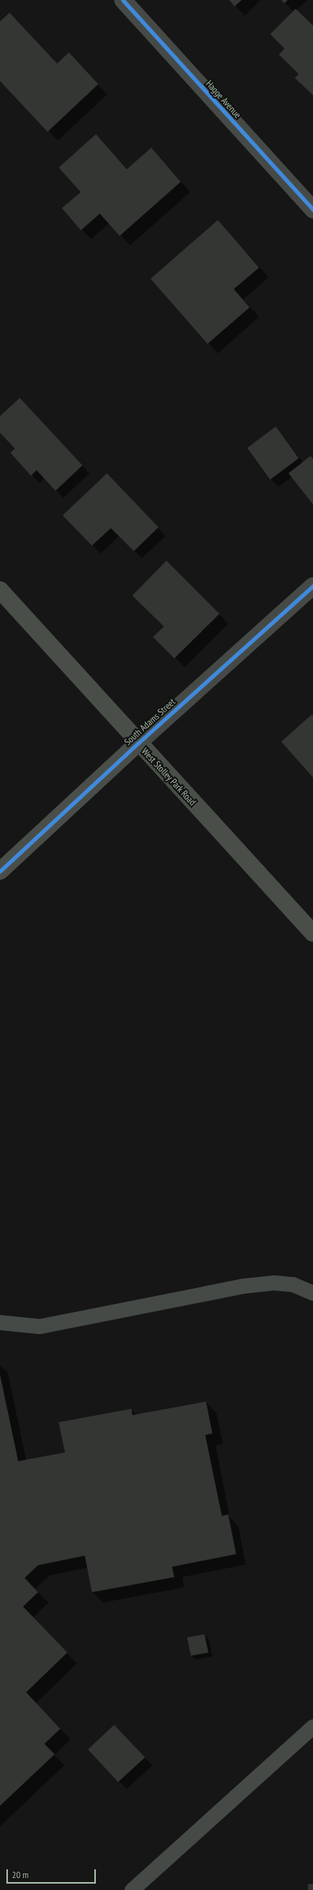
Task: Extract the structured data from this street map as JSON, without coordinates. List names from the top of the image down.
{
  "streets": {
    "main road": ["South Adams Street", "West Stolley Park Road"],
    "street": ["Hagge Avenue"]
  },
  "crossings": [
    ["South Adams Street", "West Stolley Park Road"]
  ],
  "scale_bar": "20 m"
}
